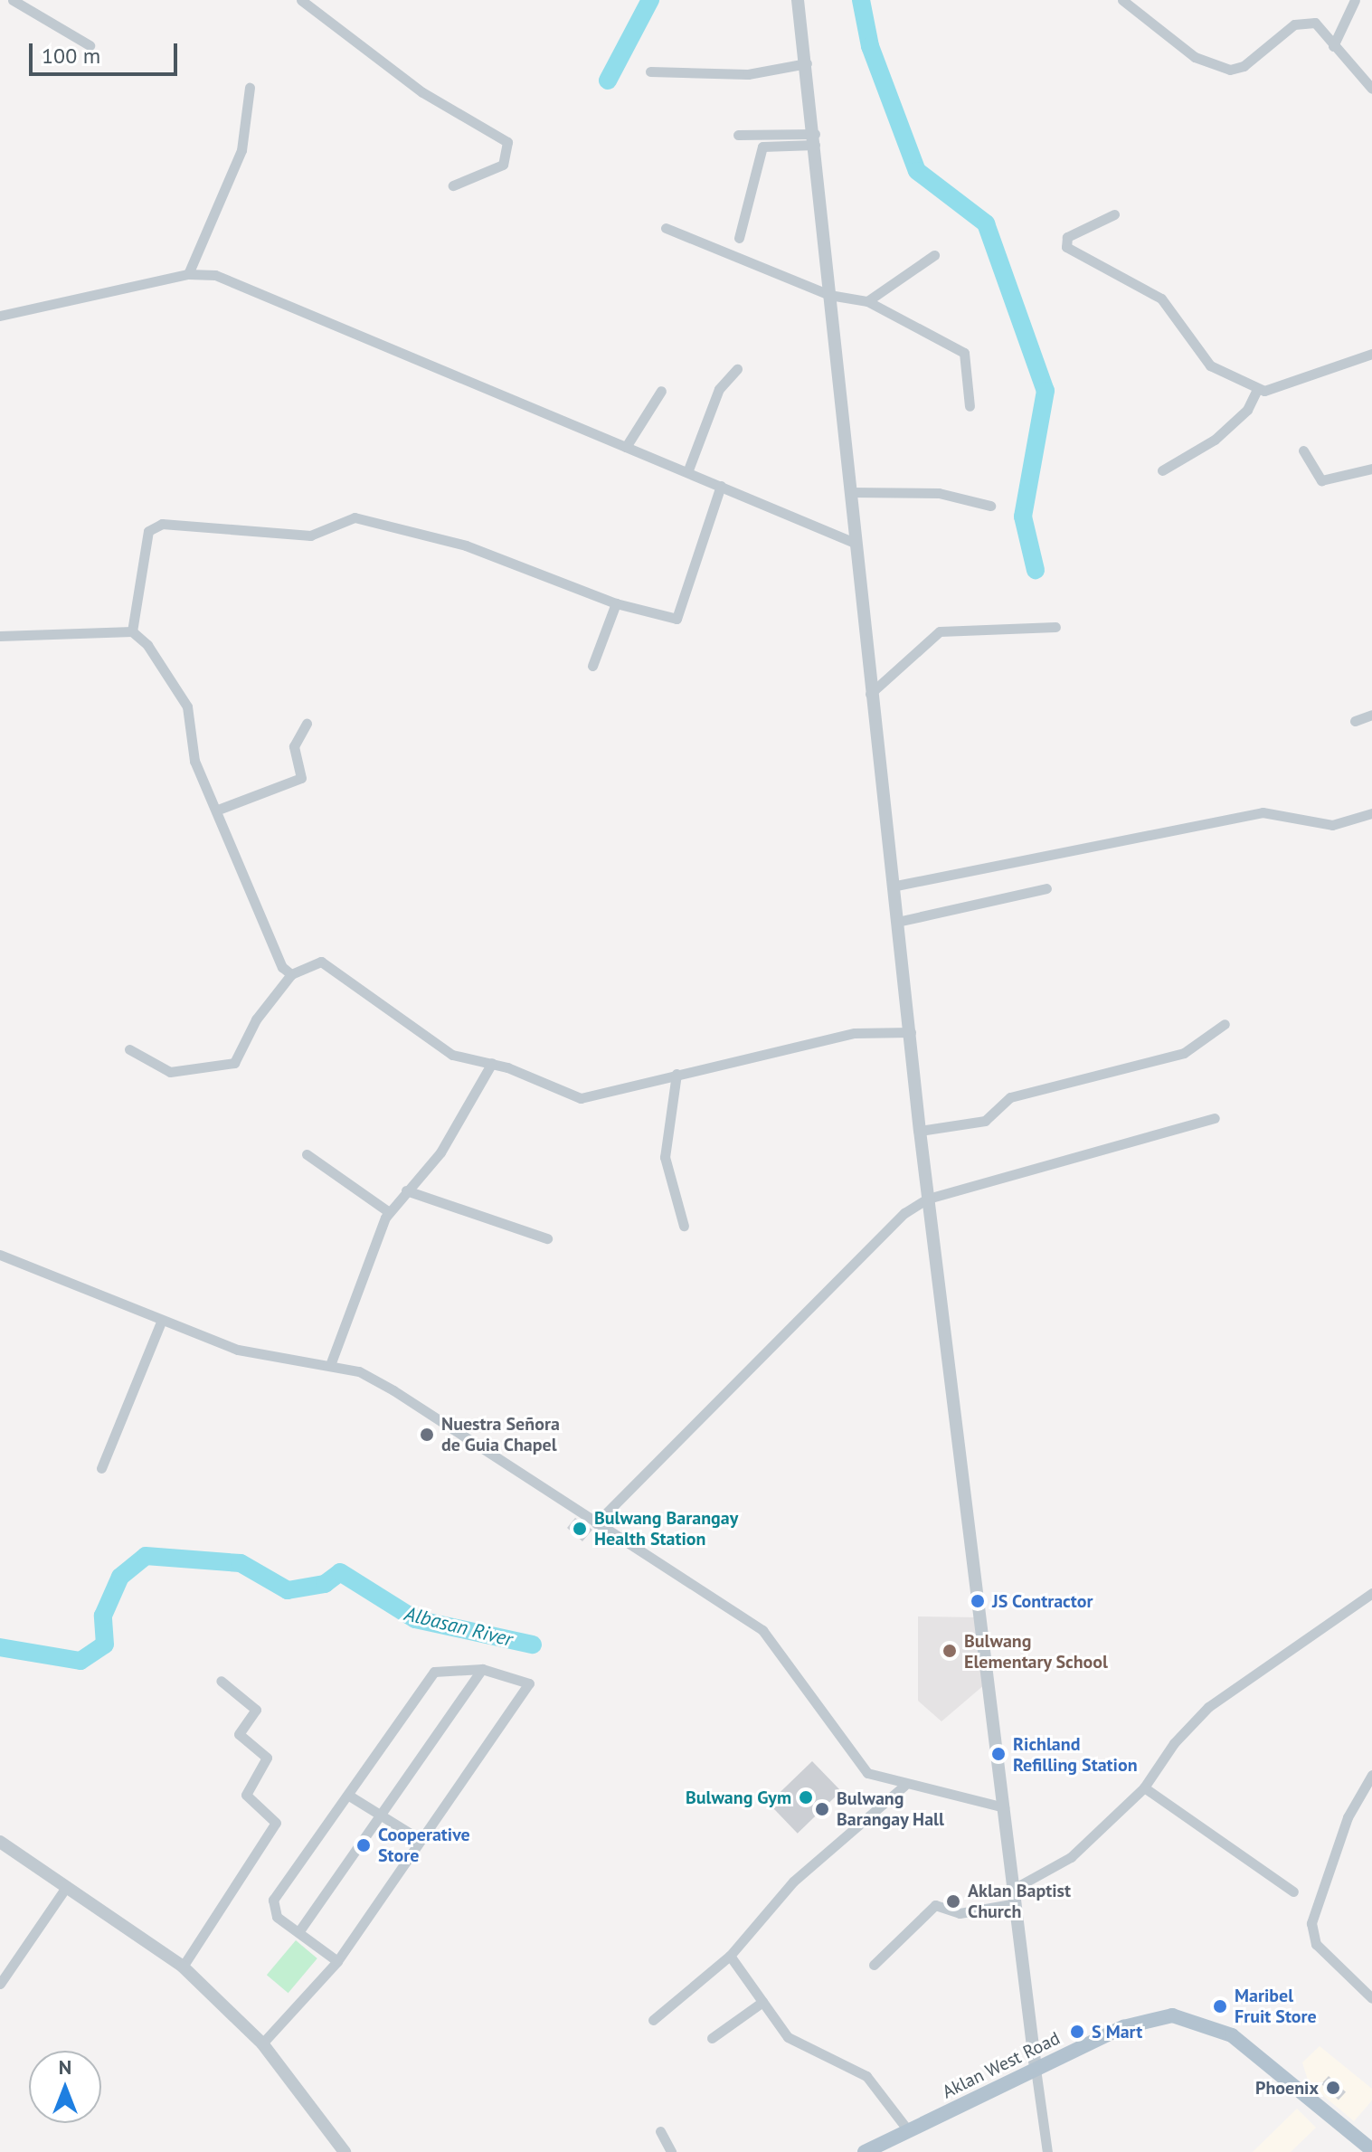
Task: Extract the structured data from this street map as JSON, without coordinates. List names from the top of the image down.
{
  "streets": {
    "main road": ["Aklan West Road"]
  },
  "water": ["Albasan River"],
  "places": [
    "Nuestra Señora de Guia Chapel",
    "Bulwang Barangay Health Station",
    "JS Contractor",
    "Bulwang Elementary School",
    "Richland Refilling Station",
    "Bulwang Gym",
    "Bulwang Barangay Hall",
    "Cooperative Store",
    "Aklan Baptist Church",
    "Maribel Fruit Store",
    "S Mart",
    "Phoenix"
  ],
  "scale_bar": "100 m",
  "north": "top"
}
